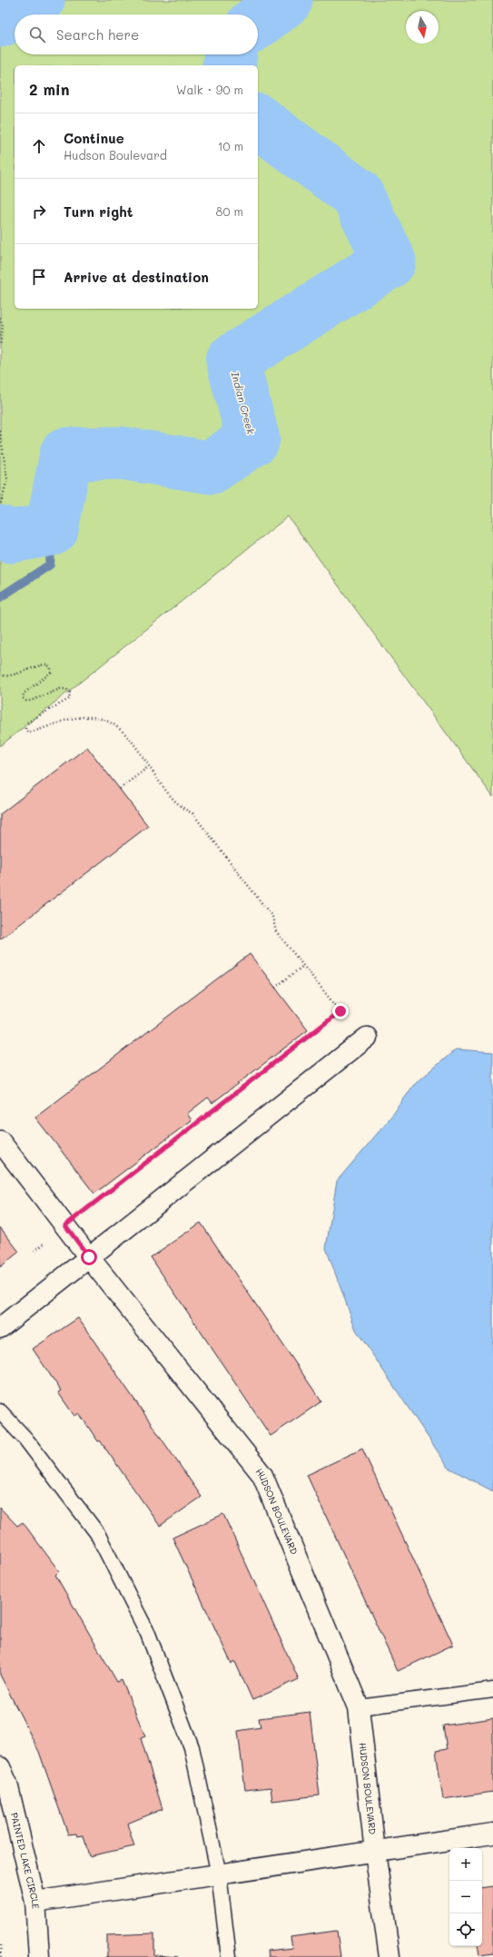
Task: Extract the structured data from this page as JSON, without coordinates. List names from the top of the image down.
{
  "streets": {
    "street": ["HUDSON BOULEVARD", "PAINTED LAKE CIRCLE"]
  },
  "water": ["Indian Creek"],
  "north": "bottom",
  "page": {
    "search": "Search here",
    "heading": ["2 min", "Walk · 90 m"],
    "list": [
      ["Continue", "Hudson Boulevard", "10 m"],
      ["Turn right", "80 m"],
      "Arrive at destination"
    ],
    "map_buttons": ["+", "−"]
  }
}
